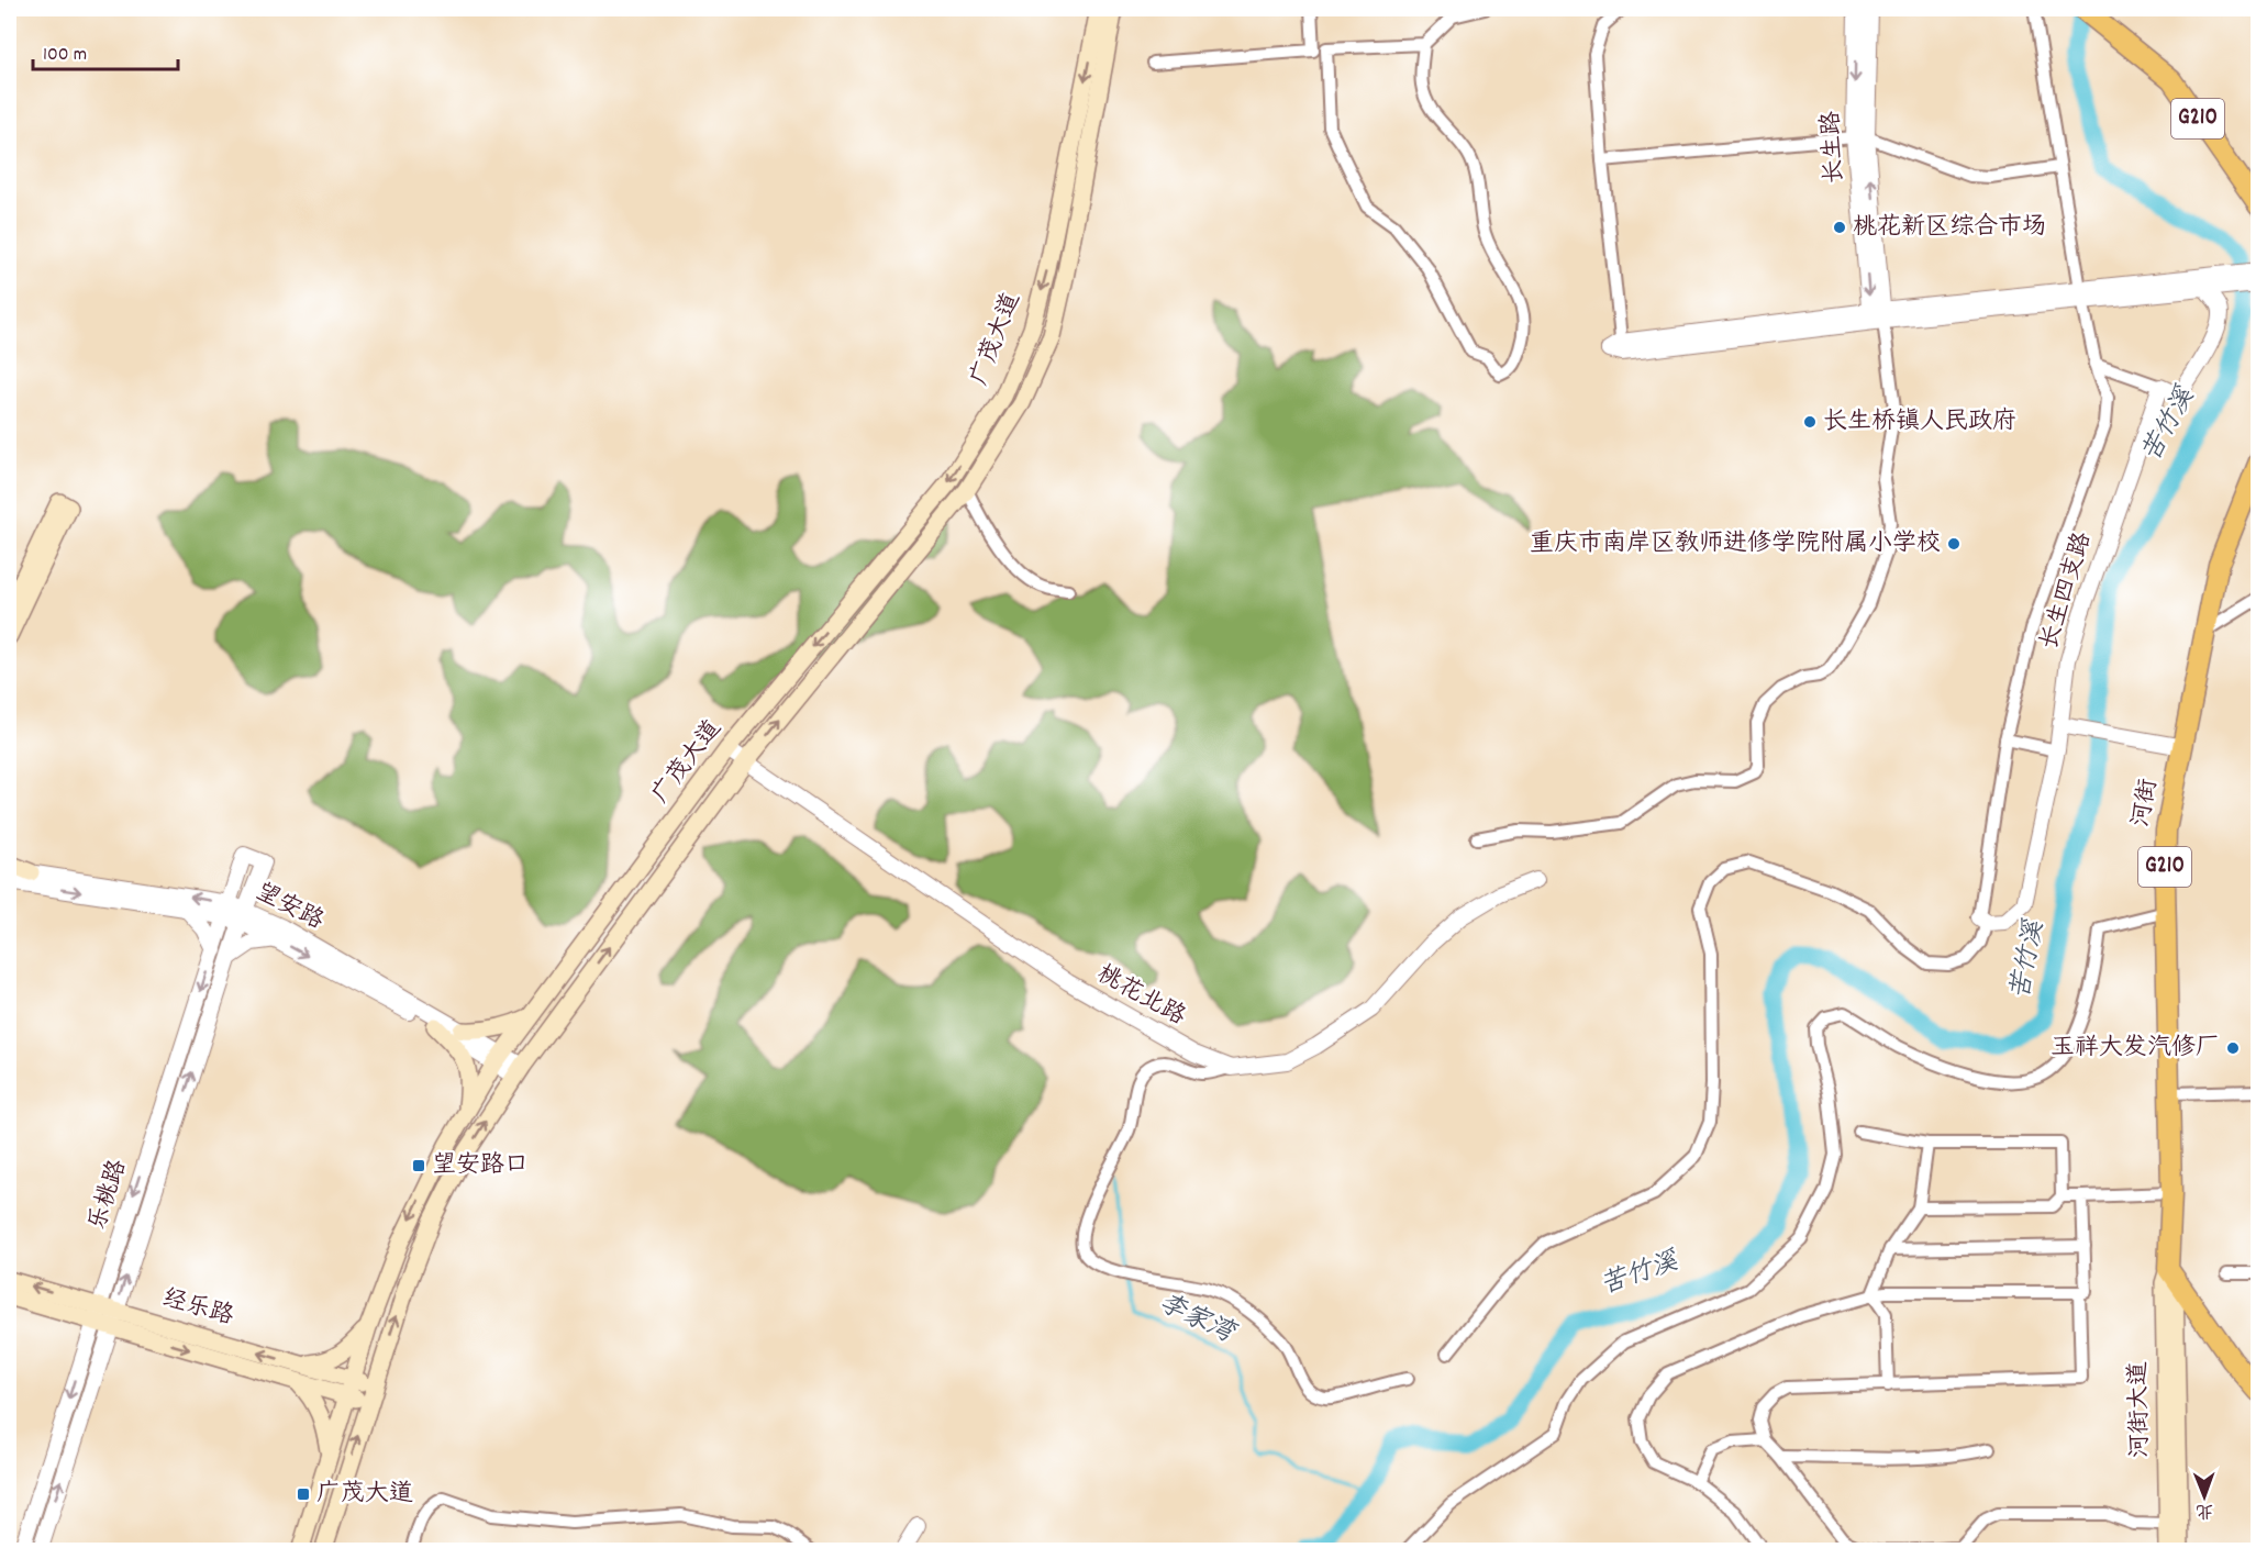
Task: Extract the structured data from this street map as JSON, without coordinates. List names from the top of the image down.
{
  "streets": {
    "highway": ["G210", "河街"],
    "main road": ["广茂大道", "经乐路", "河街大道"],
    "street": [
      "长生路",
      "长生四支路",
      "望安路",
      "桃花北路",
      "乐桃路"
    ]
  },
  "crossings": [
    ["广茂大道", "望安路"],
    ["广茂大道", "桃花北路"],
    ["广茂大道", "经乐路"],
    ["河街", "河街大道"],
    ["望安路", "乐桃路"],
    ["乐桃路", "经乐路"]
  ],
  "water": ["苦竹溪", "李家湾"],
  "places": {
    "other": [
      "桃花新区综合市场",
      "长生桥镇人民政府",
      "重庆市南岸区教师进修学院附属小学校",
      "玉祥大发汽修厂"
    ],
    "transit": ["望安路口", "广茂大道"]
  },
  "scale_bar": "100 m",
  "north": "bottom"
}
